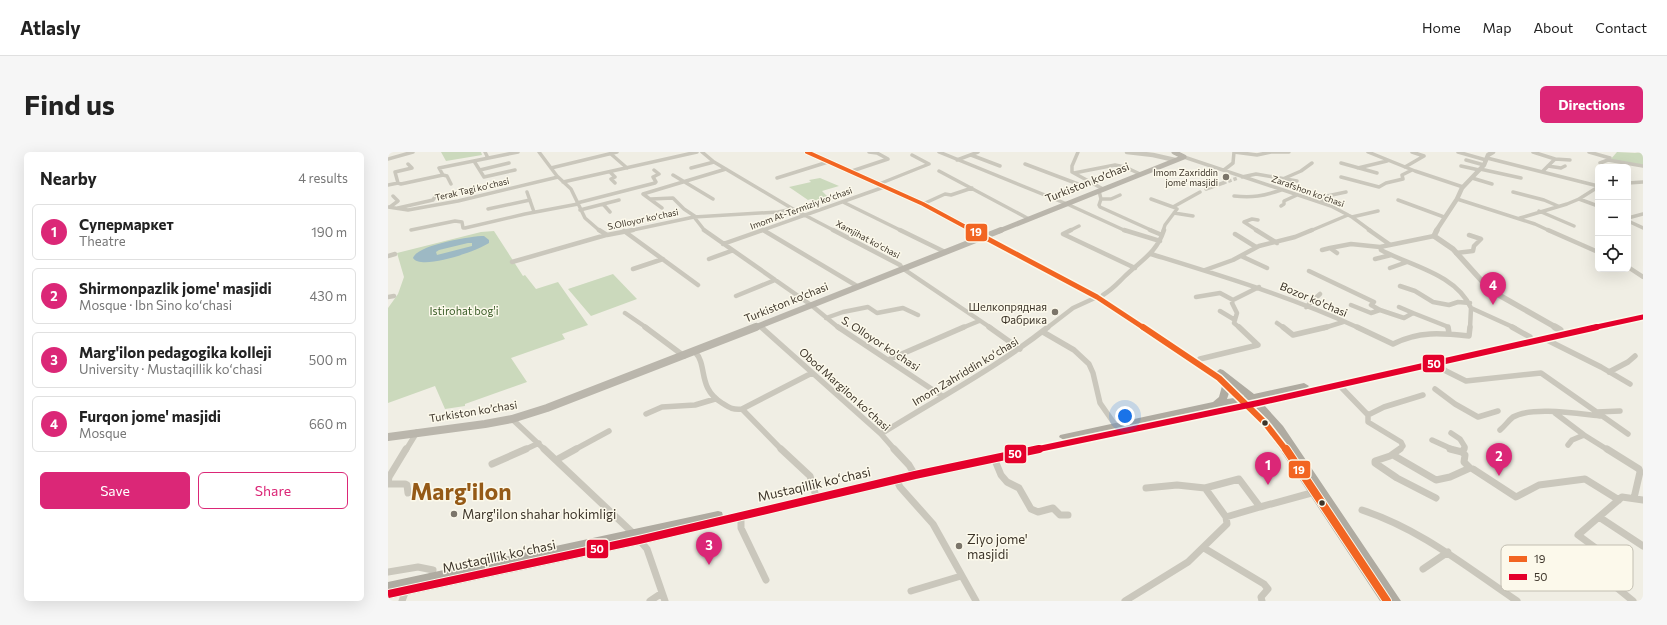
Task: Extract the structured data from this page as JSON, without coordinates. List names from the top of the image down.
{
  "streets": {
    "main road": ["Turkiston ko’chasi", "Mustaqillik koʻchasi"],
    "street": [
      "Terak Tagi koʻchasi",
      "Zarafshon koʻchasi",
      "Imom At-Termiziy koʻchasi",
      "S.Olloyor koʻchasi",
      "Xamjihat ko'chasi",
      "Bozor ko'chasi",
      "S. Olloyor ko'chasi",
      "Imom Zahriddin koʻchasi",
      "Obod Margilon koʻchasi"
    ]
  },
  "crossings": [
    ["Turkiston ko’chasi", "Zarafshon koʻchasi"],
    ["Turkiston ko’chasi", "S.Olloyor koʻchasi"],
    ["Turkiston ko’chasi", "Xamjihat ko'chasi"],
    ["Turkiston ko’chasi", "S. Olloyor ko'chasi"],
    ["Turkiston ko’chasi", "Obod Margilon koʻchasi"],
    ["Terak Tagi koʻchasi", "S.Olloyor koʻchasi"],
    ["Imom At-Termiziy koʻchasi", "S.Olloyor koʻchasi"],
    ["Imom At-Termiziy koʻchasi", "Xamjihat ko'chasi"],
    ["S.Olloyor koʻchasi", "S. Olloyor ko'chasi"],
    ["Xamjihat ko'chasi", "Imom Zahriddin koʻchasi"],
    ["Bozor ko'chasi", "Imom Zahriddin koʻchasi"],
    ["S. Olloyor ko'chasi", "Imom Zahriddin koʻchasi"],
    ["Imom Zahriddin koʻchasi", "Obod Margilon koʻchasi"],
    ["Obod Margilon koʻchasi", "Mustaqillik koʻchasi"]
  ],
  "districts": ["Marg'ilon"],
  "parks": ["Istirohat bog'i"],
  "places": [
    "Imom Zaxriddin jome' masjidi",
    "Шелкопрядная Фабрика",
    "Marg'ilon shahar hokimligi",
    "Ziyo jome' masjidi"
  ],
  "lines": ["transit line 19", "transit line 50"],
  "legend": ["19", "50"],
  "page": {
    "header": "Atlasly",
    "nav": [
      "Home",
      "Map",
      "About",
      "Contact"
    ],
    "buttons": [
      "Directions",
      ["Save", "Share"]
    ],
    "title": "Find us",
    "heading": ["Nearby", "4 results"],
    "map_buttons": ["+", "−"],
    "list": [
      {
        "mark": "1",
        "name": "Супермаркет",
        "note": "Theatre",
        "value": "190 m"
      },
      {
        "mark": "2",
        "name": "Shirmonpazlik jome' masjidi",
        "note": "Mosque · Ibn Sino koʻchasi",
        "value": "430 m"
      },
      {
        "mark": "3",
        "name": "Marg'ilon pedagogika kolleji",
        "note": "University · Mustaqillik koʻchasi",
        "value": "500 m"
      },
      {
        "mark": "4",
        "name": "Furqon jome' masjidi",
        "note": "Mosque",
        "value": "660 m"
      }
    ],
    "pins": [
      "4",
      "2",
      "1",
      "3"
    ]
  }
}
